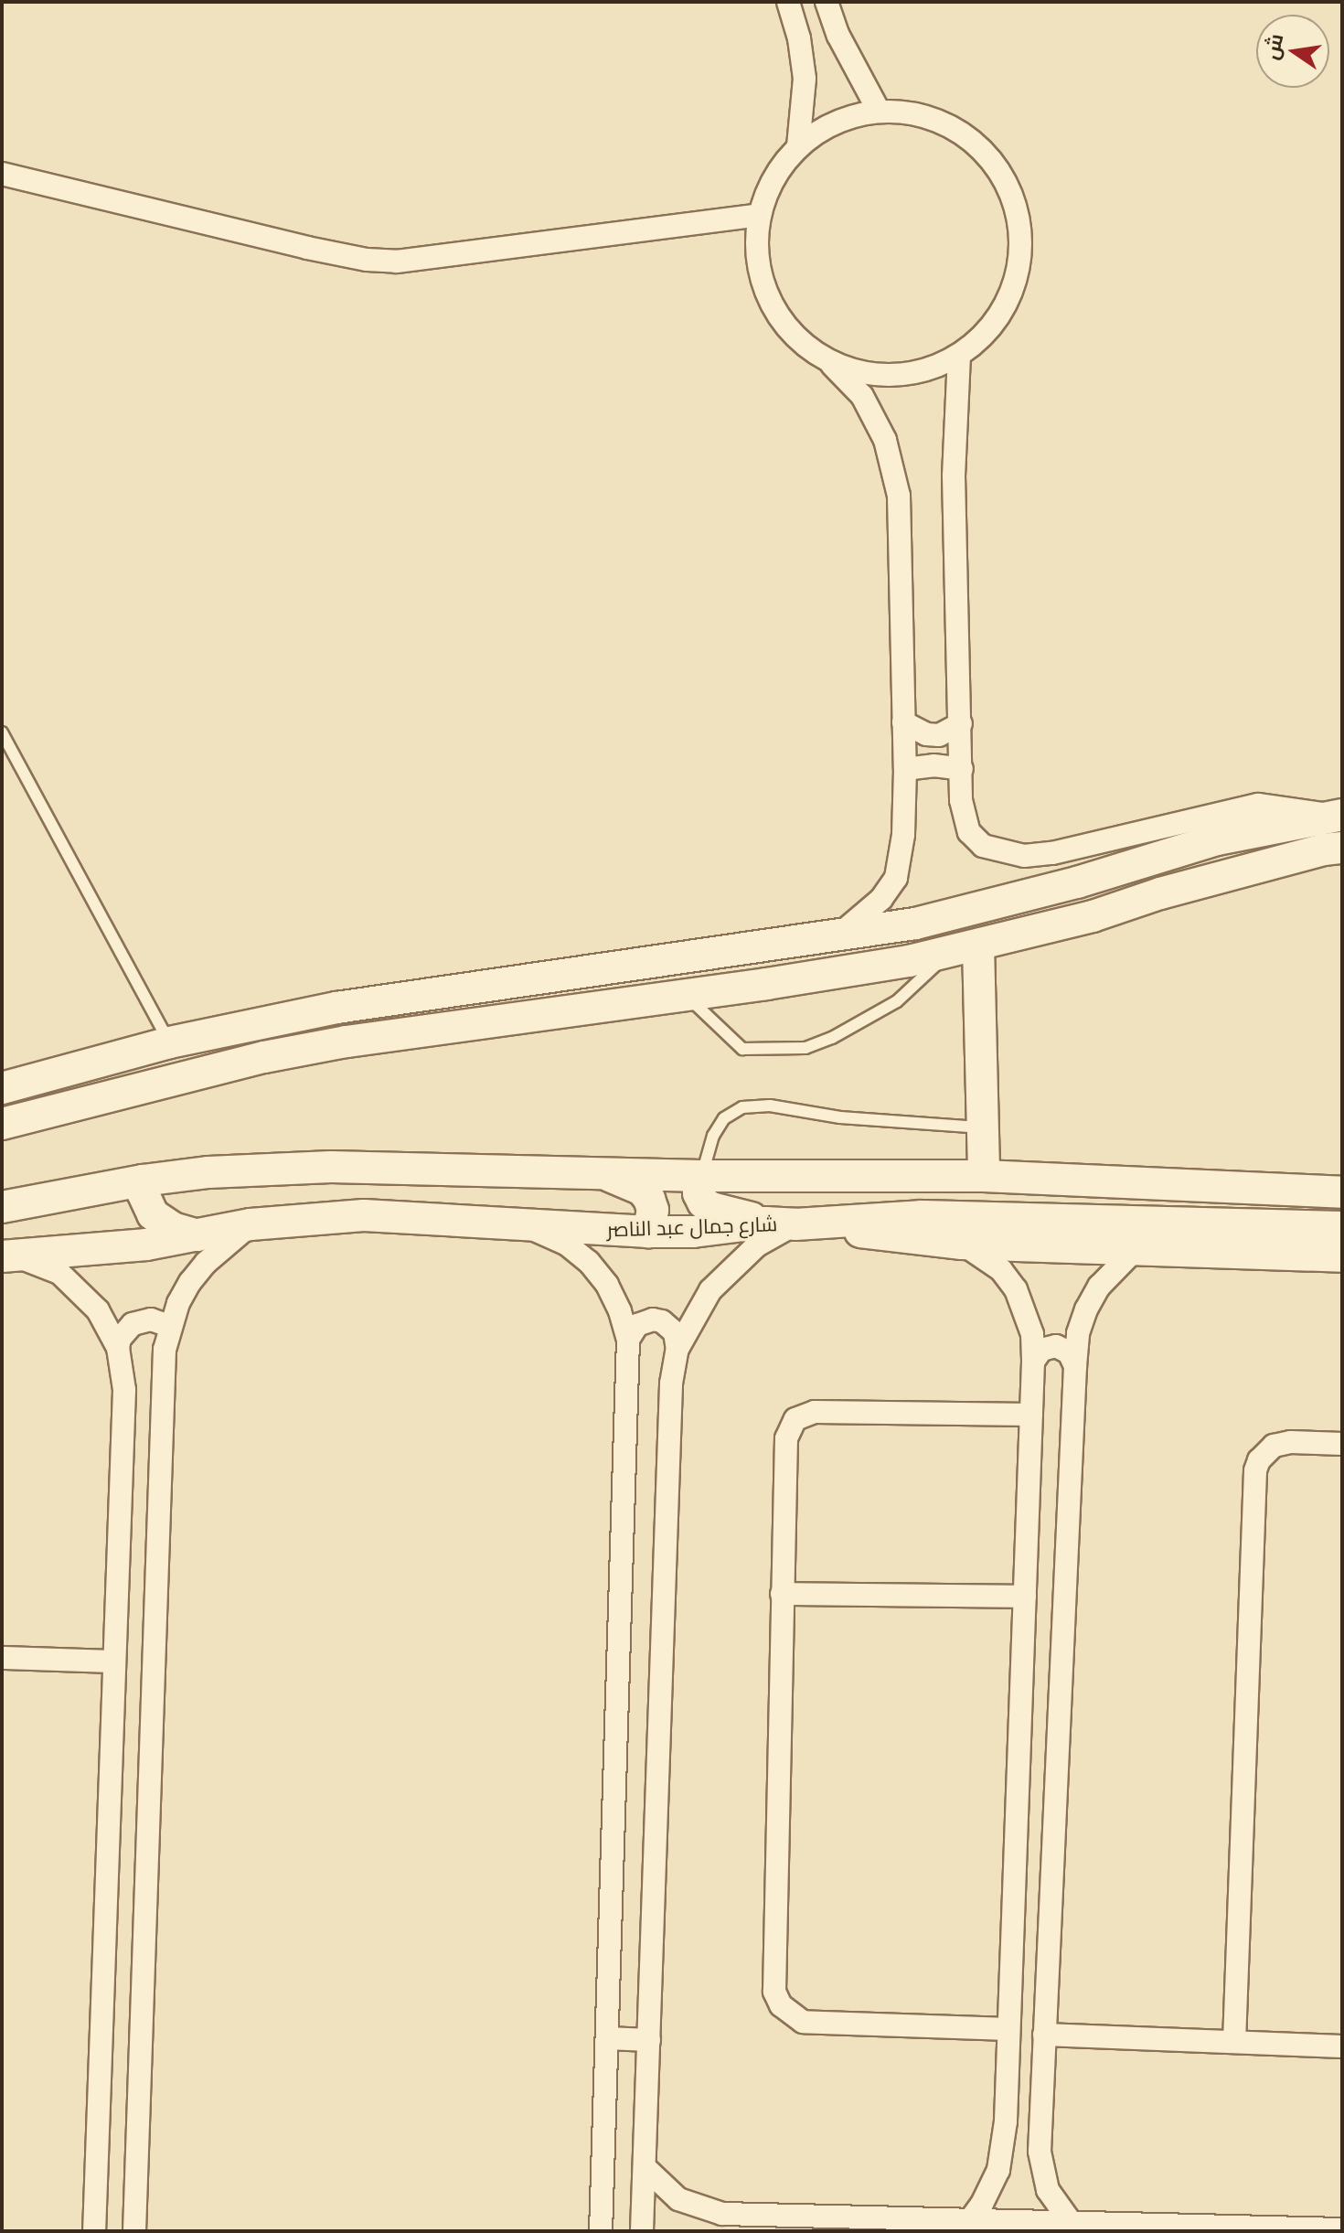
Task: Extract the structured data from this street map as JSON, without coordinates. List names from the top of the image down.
{
  "streets": {
    "main road": ["شارع جمال عبد الناصر"]
  },
  "north": "left"
}
